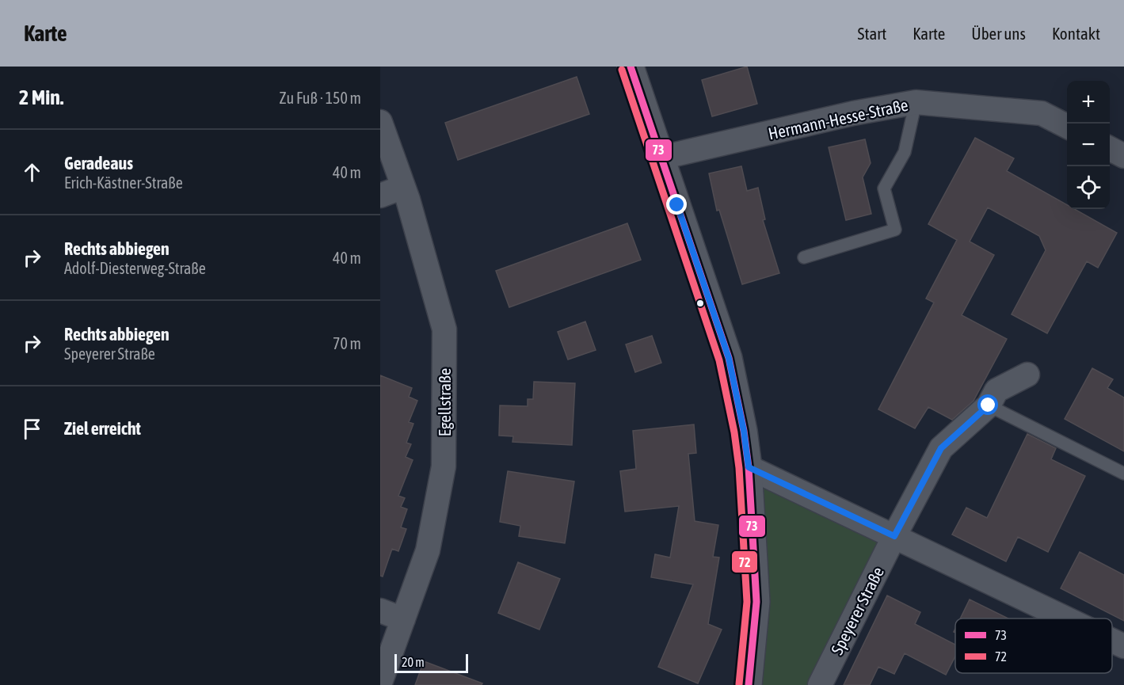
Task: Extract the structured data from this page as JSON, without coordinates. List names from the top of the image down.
{
  "streets": {
    "street": ["Hermann-Hesse-Straße", "Egellstraße", "Speyerer Straße"]
  },
  "lines": ["transit line 73", "transit line 72"],
  "legend": ["73", "72"],
  "scale_bar": "20 m",
  "page": {
    "header": "Karte",
    "nav": [
      "Start",
      "Karte",
      "Über uns",
      "Kontakt"
    ],
    "heading": ["2 Min.", "Zu Fuß · 150 m"],
    "map_buttons": ["+", "−"],
    "list": [
      ["Geradeaus", "Erich-Kästner-Straße", "40 m"],
      ["Rechts abbiegen", "Adolf-Diesterweg-Straße", "40 m"],
      ["Rechts abbiegen", "Speyerer Straße", "70 m"],
      "Ziel erreicht"
    ],
    "scale": "20 m"
  }
}
